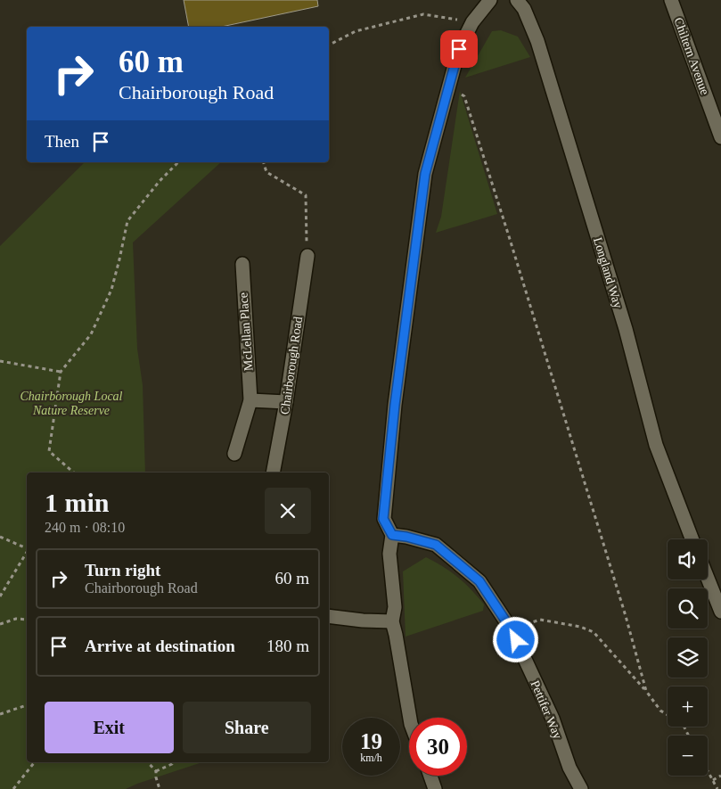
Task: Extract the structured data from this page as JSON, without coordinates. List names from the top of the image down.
{
  "streets": {
    "street": [
      "Chiltern Avenue",
      "Longland Way",
      "McLellan Place",
      "Chairborough Road",
      "Pettifer Way"
    ]
  },
  "parks": ["Chairborough Local Nature Reserve"],
  "page": {
    "turn": ["60 m", "Chairborough Road"],
    "then": "Then",
    "heading": ["1 min", "240 m · 08:10"],
    "map_buttons": ["+", "−"],
    "list": [
      {
        "name": "Turn right",
        "note": "Chairborough Road",
        "value": "60 m"
      },
      {
        "name": "Arrive at destination",
        "value": "180 m"
      }
    ],
    "buttons": ["Exit", "Share"],
    "speed": "19 km/h",
    "limit": "30"
  }
}
